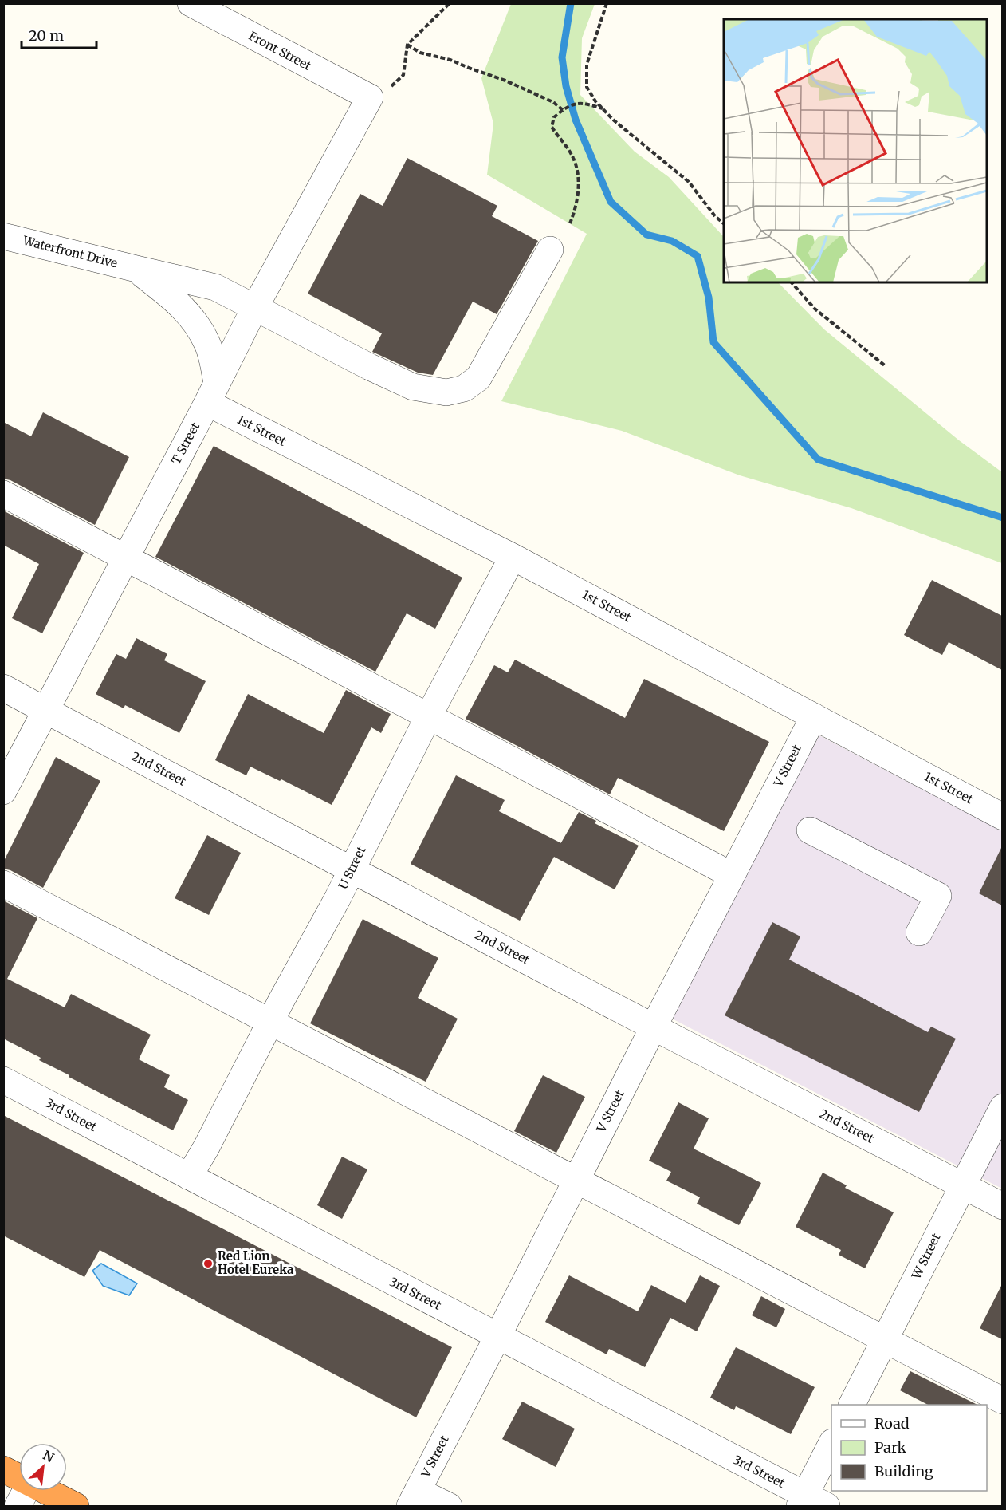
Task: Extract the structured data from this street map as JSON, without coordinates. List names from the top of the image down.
{
  "streets": {
    "street": [
      "Front Street",
      "Waterfront Drive",
      "1st Street",
      "T Street",
      "V Street",
      "2nd Street",
      "U Street",
      "3rd Street",
      "W Street"
    ]
  },
  "crossings": [
    ["Front Street", "T Street"],
    ["Waterfront Drive", "1st Street"],
    ["Waterfront Drive", "T Street"],
    ["1st Street", "T Street"],
    ["1st Street", "V Street"],
    ["1st Street", "U Street"],
    ["T Street", "2nd Street"],
    ["V Street", "2nd Street"],
    ["V Street", "3rd Street"],
    ["2nd Street", "U Street"],
    ["2nd Street", "W Street"],
    ["U Street", "3rd Street"]
  ],
  "places": ["Red Lion Hotel Eureka"],
  "legend": ["Road", "Park", "Building"],
  "scale_bar": "20 m",
  "north": "top right"
}
